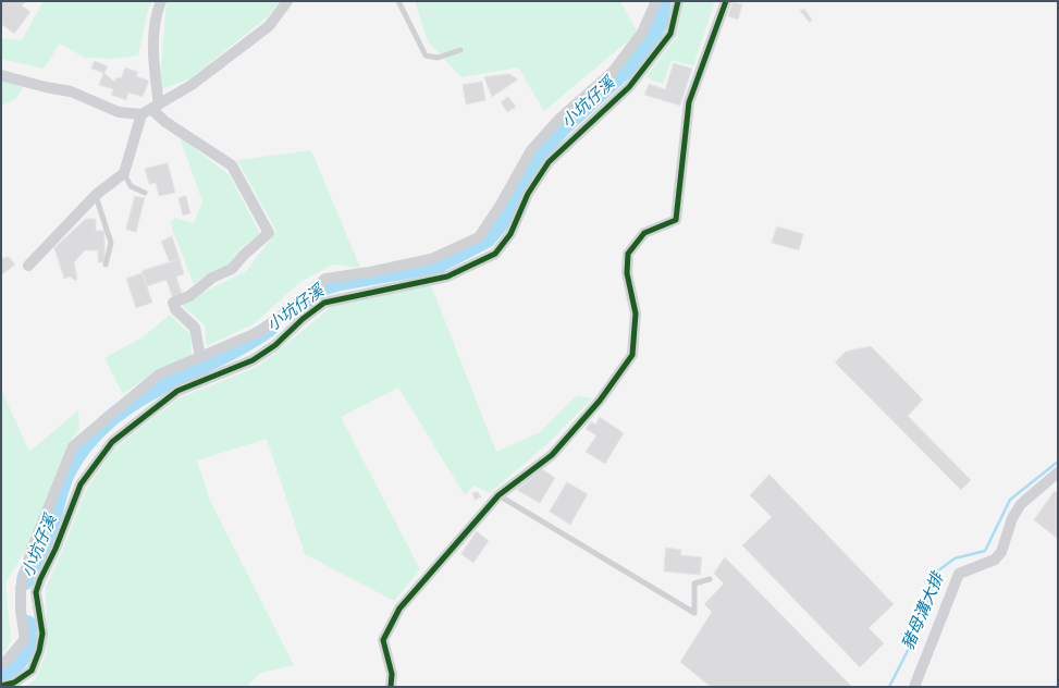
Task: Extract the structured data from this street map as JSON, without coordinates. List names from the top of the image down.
{
  "water": ["小坑仔溪", "豬母溝大排"]
}
